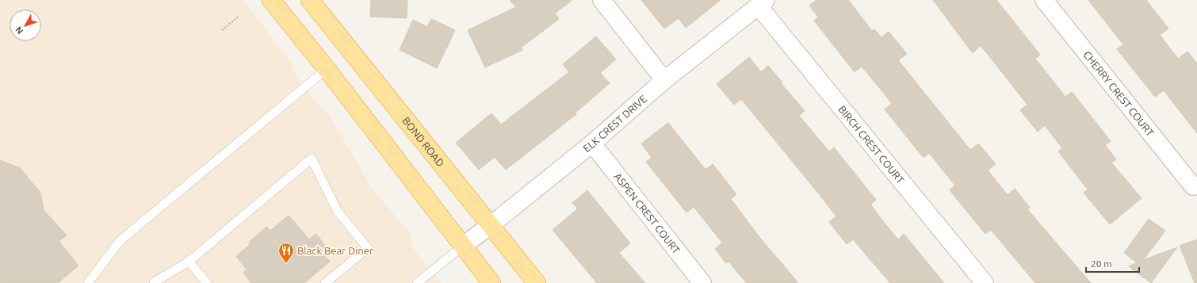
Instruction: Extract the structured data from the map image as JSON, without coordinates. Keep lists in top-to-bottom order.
{
  "streets": {
    "main road": ["BOND ROAD"],
    "street": [
      "CHERRY CREST COURT",
      "ELK CREST DRIVE",
      "BIRCH CREST COURT",
      "ASPEN CREST COURT"
    ]
  },
  "crossings": [
    ["ELK CREST DRIVE", "BOND ROAD"],
    ["ELK CREST DRIVE", "BIRCH CREST COURT"],
    ["ELK CREST DRIVE", "ASPEN CREST COURT"]
  ],
  "places": {
    "restaurant": ["Black Bear Diner"]
  },
  "scale_bar": "20 m",
  "north": "bottom left"
}
